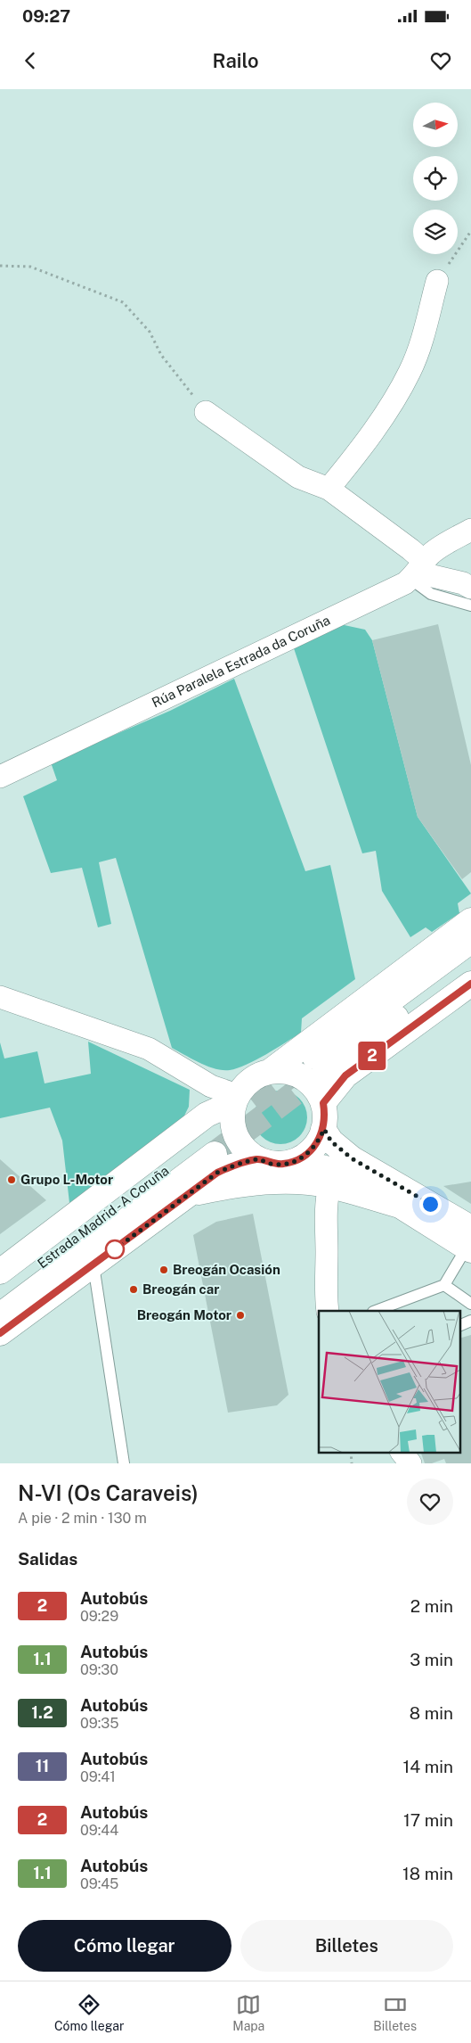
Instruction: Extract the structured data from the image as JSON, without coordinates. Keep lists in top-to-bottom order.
{
  "streets": {
    "main road": ["Estrada Madrid - A Coruña"],
    "street": ["Rúa Paralela Estrada da Coruña"]
  },
  "places": [
    "Grupo L-Motor",
    "Breogán Ocasión",
    "Breogán car",
    "Breogán Motor"
  ],
  "lines": ["bus line 2"],
  "north": "right",
  "page": {
    "status": "09:27",
    "header": "Railo",
    "on_map": "2",
    "heading": [
      ["N-VI (Os Caraveis)", "A pie · 2 min · 130 m"],
      "Salidas"
    ],
    "list": [
      {
        "mark": "2",
        "name": "Autobús",
        "note": "09:29",
        "value": "2 min"
      },
      {
        "mark": "1.1",
        "name": "Autobús",
        "note": "09:30",
        "value": "3 min"
      },
      {
        "mark": "1.2",
        "name": "Autobús",
        "note": "09:35",
        "value": "8 min"
      },
      {
        "mark": "11",
        "name": "Autobús",
        "note": "09:41",
        "value": "14 min"
      },
      {
        "mark": "2",
        "name": "Autobús",
        "note": "09:44",
        "value": "17 min"
      },
      {
        "mark": "1.1",
        "name": "Autobús",
        "note": "09:45",
        "value": "18 min"
      }
    ],
    "buttons": ["Cómo llegar", "Billetes"],
    "tabs": ["Cómo llegar", "Mapa", "Billetes"]
  }
}
